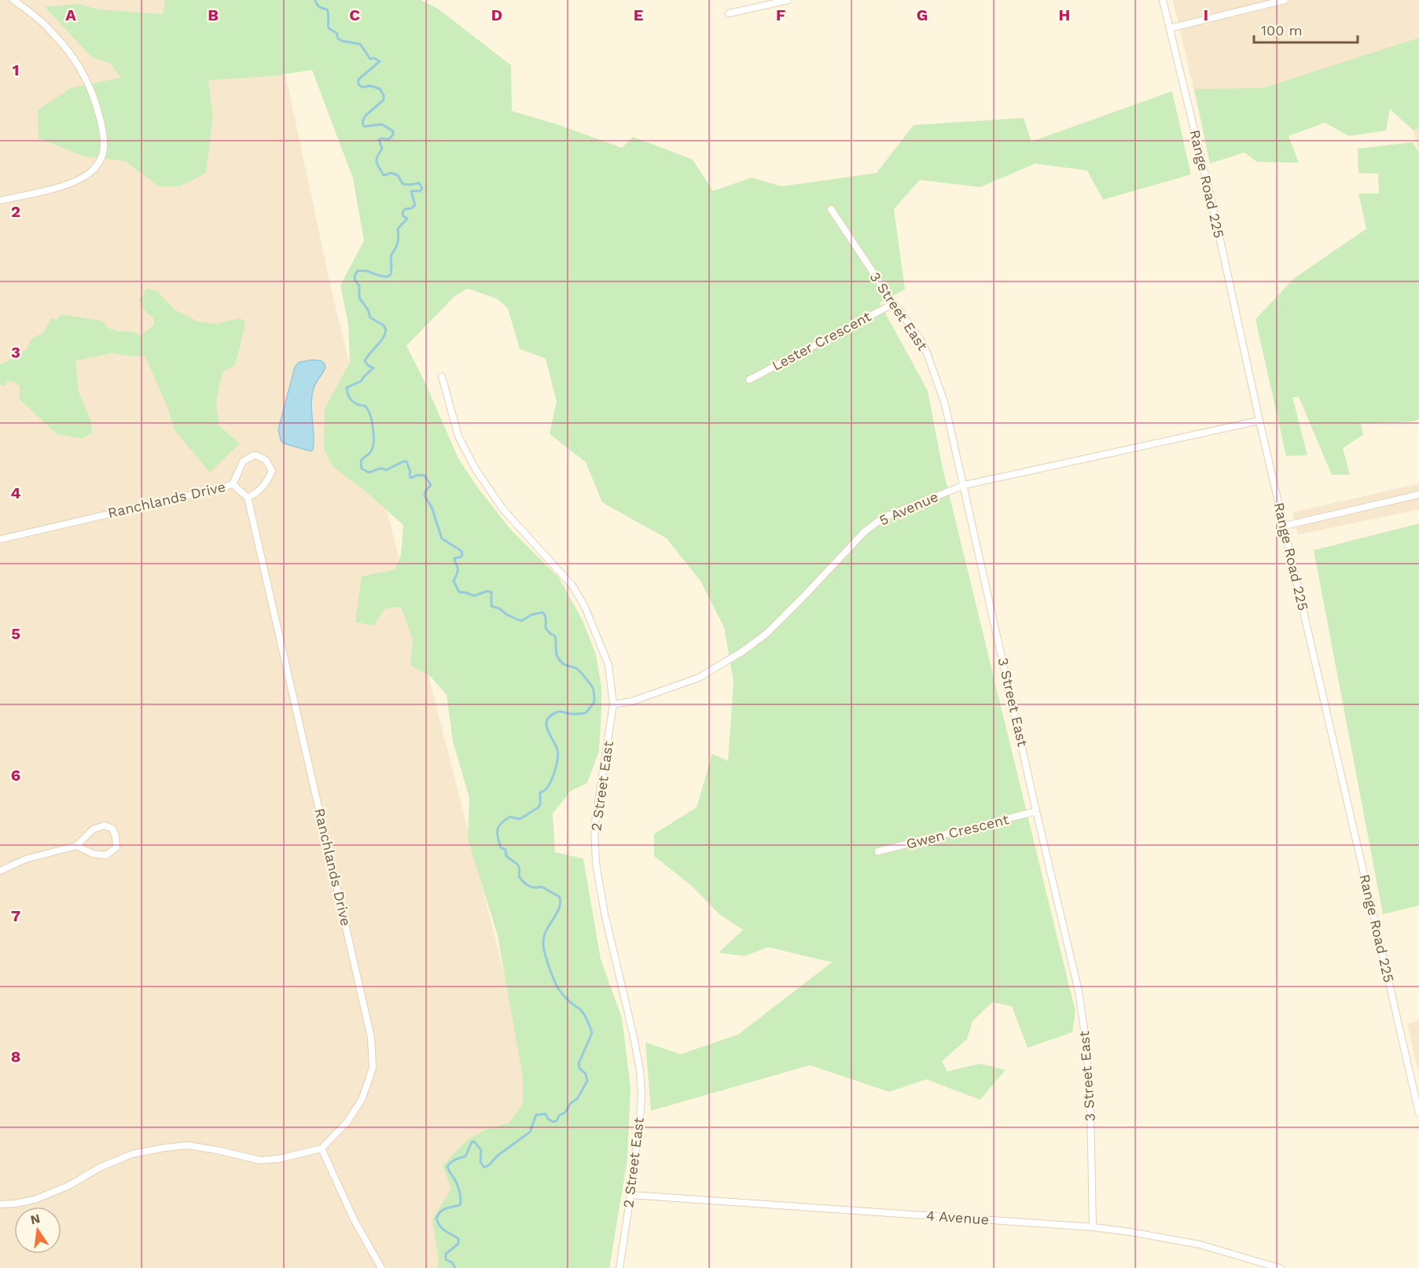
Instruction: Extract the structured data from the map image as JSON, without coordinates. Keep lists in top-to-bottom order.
{
  "streets": {
    "street": [
      "Range Road 225",
      "3 Street East",
      "Lester Crescent",
      "Ranchlands Drive",
      "5 Avenue",
      "2 Street East",
      "Gwen Crescent",
      "4 Avenue"
    ]
  },
  "crossings": [
    ["Range Road 225", "5 Avenue"],
    ["3 Street East", "Lester Crescent"],
    ["3 Street East", "5 Avenue"],
    ["3 Street East", "Gwen Crescent"],
    ["3 Street East", "4 Avenue"],
    ["5 Avenue", "2 Street East"],
    ["2 Street East", "4 Avenue"]
  ],
  "scale_bar": "100 m",
  "north": "top",
  "grid": {
    "columns": [
      "A",
      "B",
      "C",
      "D",
      "E",
      "F",
      "G",
      "H",
      "I"
    ],
    "rows": [
      "1",
      "2",
      "3",
      "4",
      "5",
      "6",
      "7",
      "8"
    ]
  }
}
